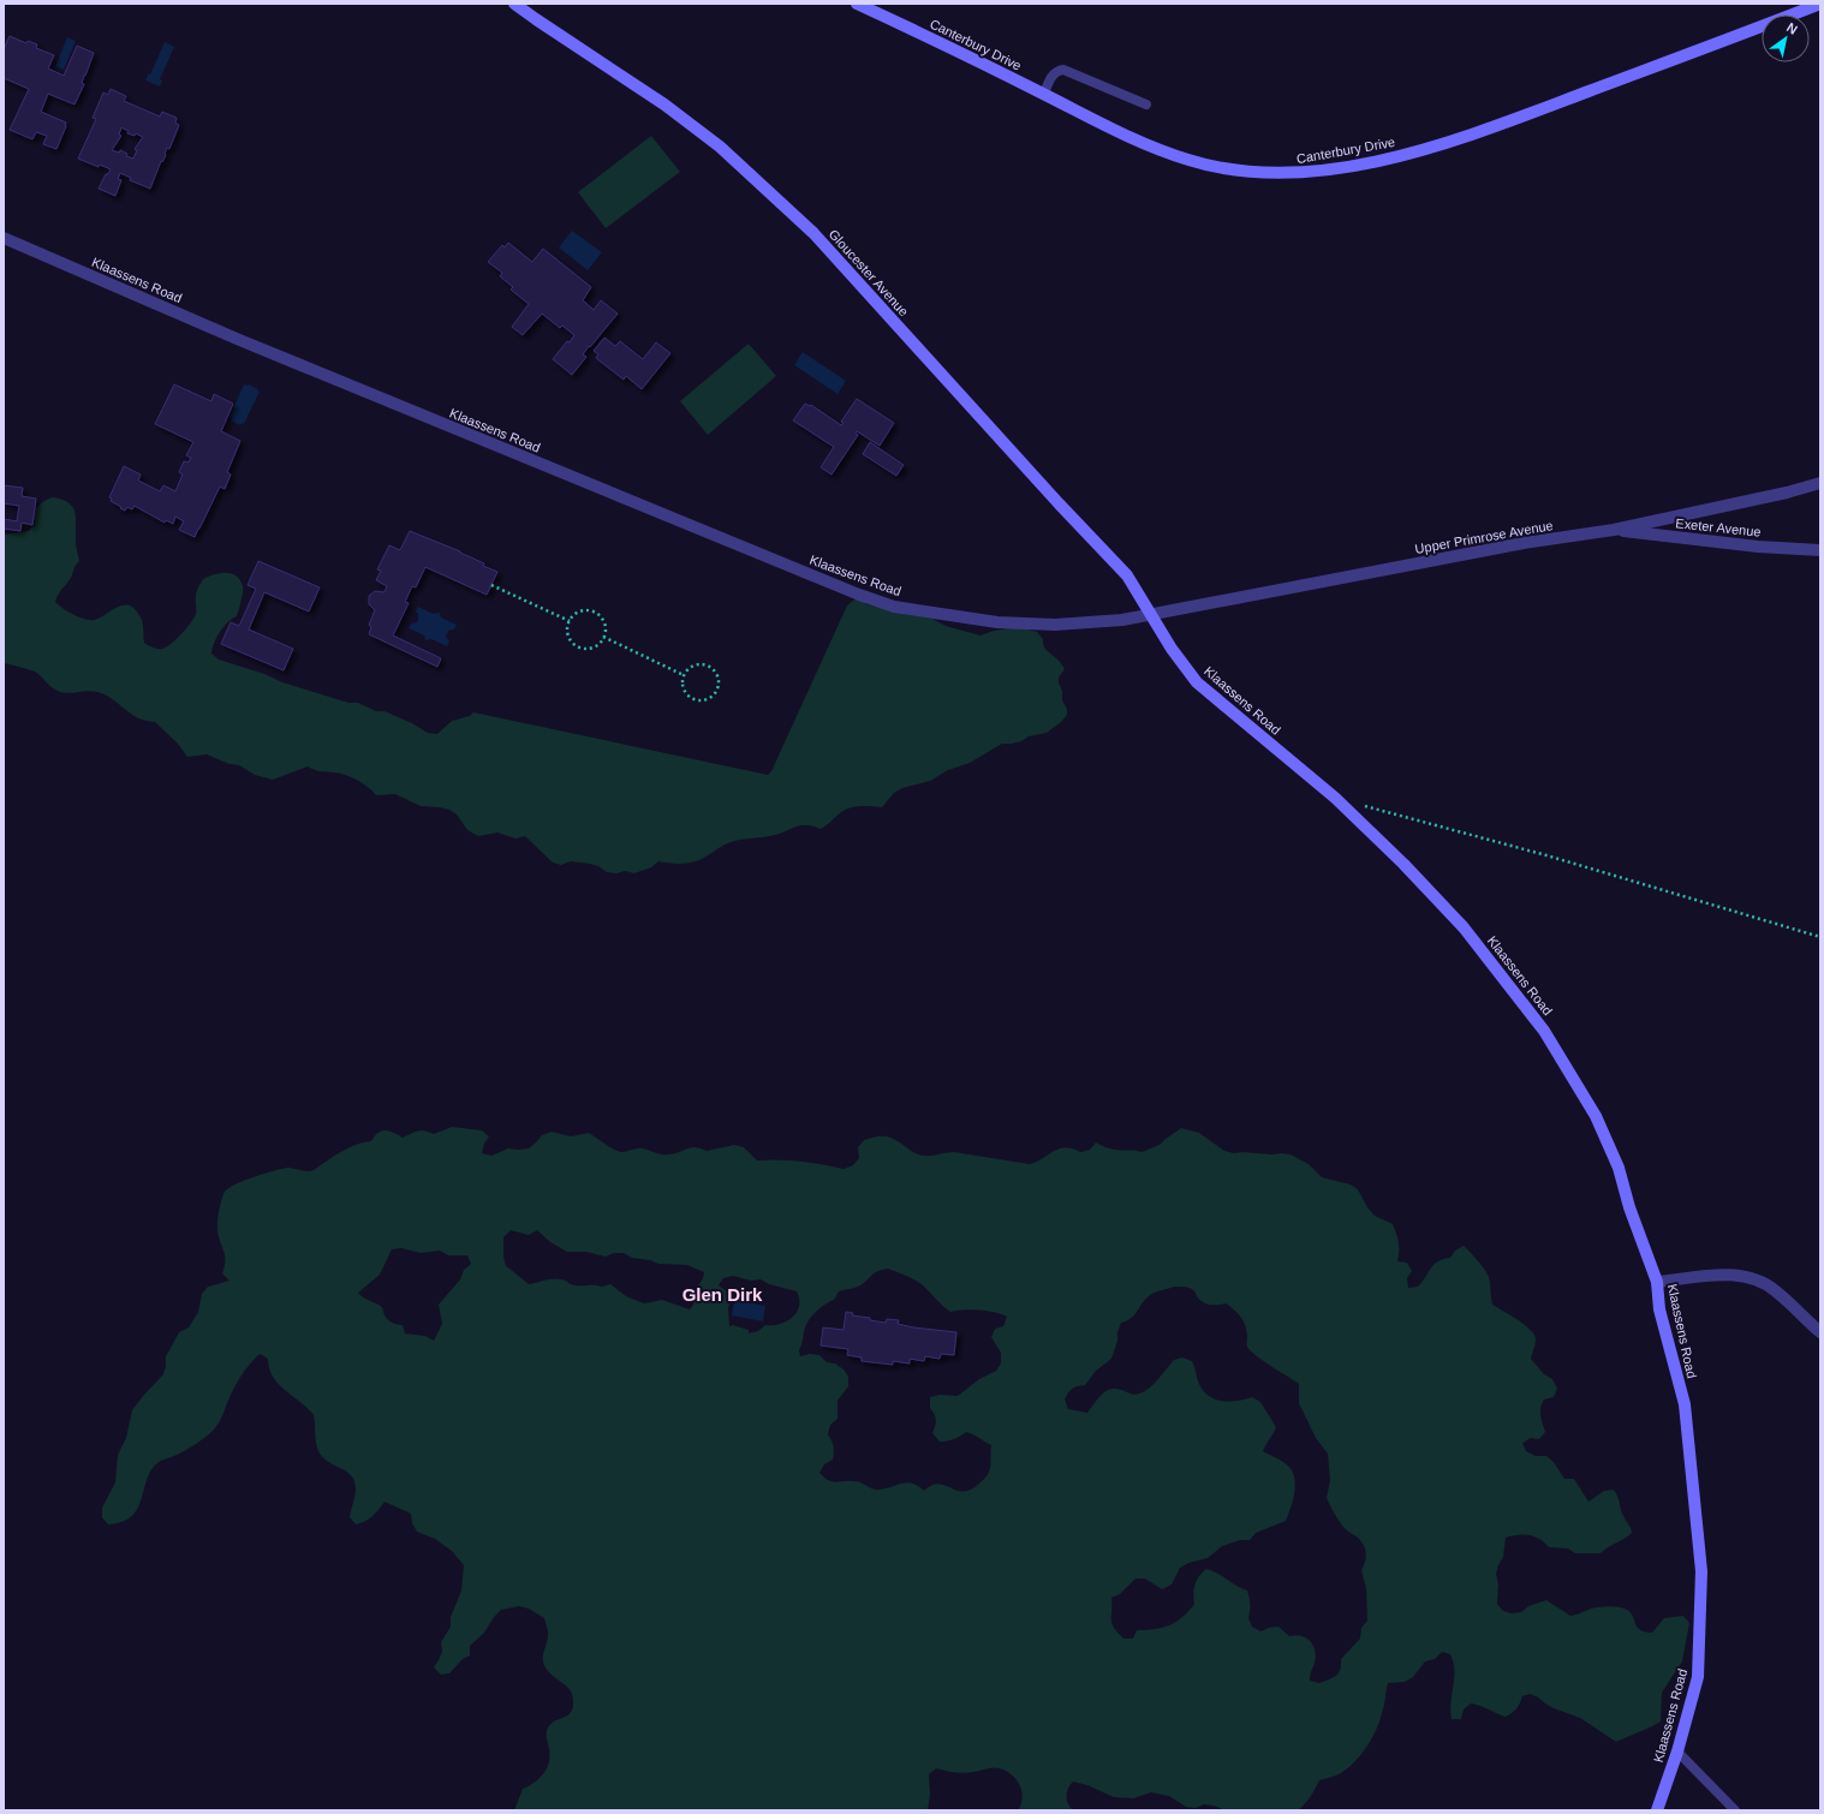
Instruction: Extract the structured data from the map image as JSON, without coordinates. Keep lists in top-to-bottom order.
{
  "streets": {
    "street": [
      "Canterbury Drive",
      "Gloucester Avenue",
      "Klaassens Road",
      "Exeter Avenue",
      "Upper Primrose Avenue"
    ]
  },
  "crossings": [
    ["Gloucester Avenue", "Klaassens Road"],
    ["Gloucester Avenue", "Upper Primrose Avenue"],
    ["Klaassens Road", "Upper Primrose Avenue"],
    ["Exeter Avenue", "Upper Primrose Avenue"]
  ],
  "districts": ["Glen Dirk"],
  "north": "top right"
}
